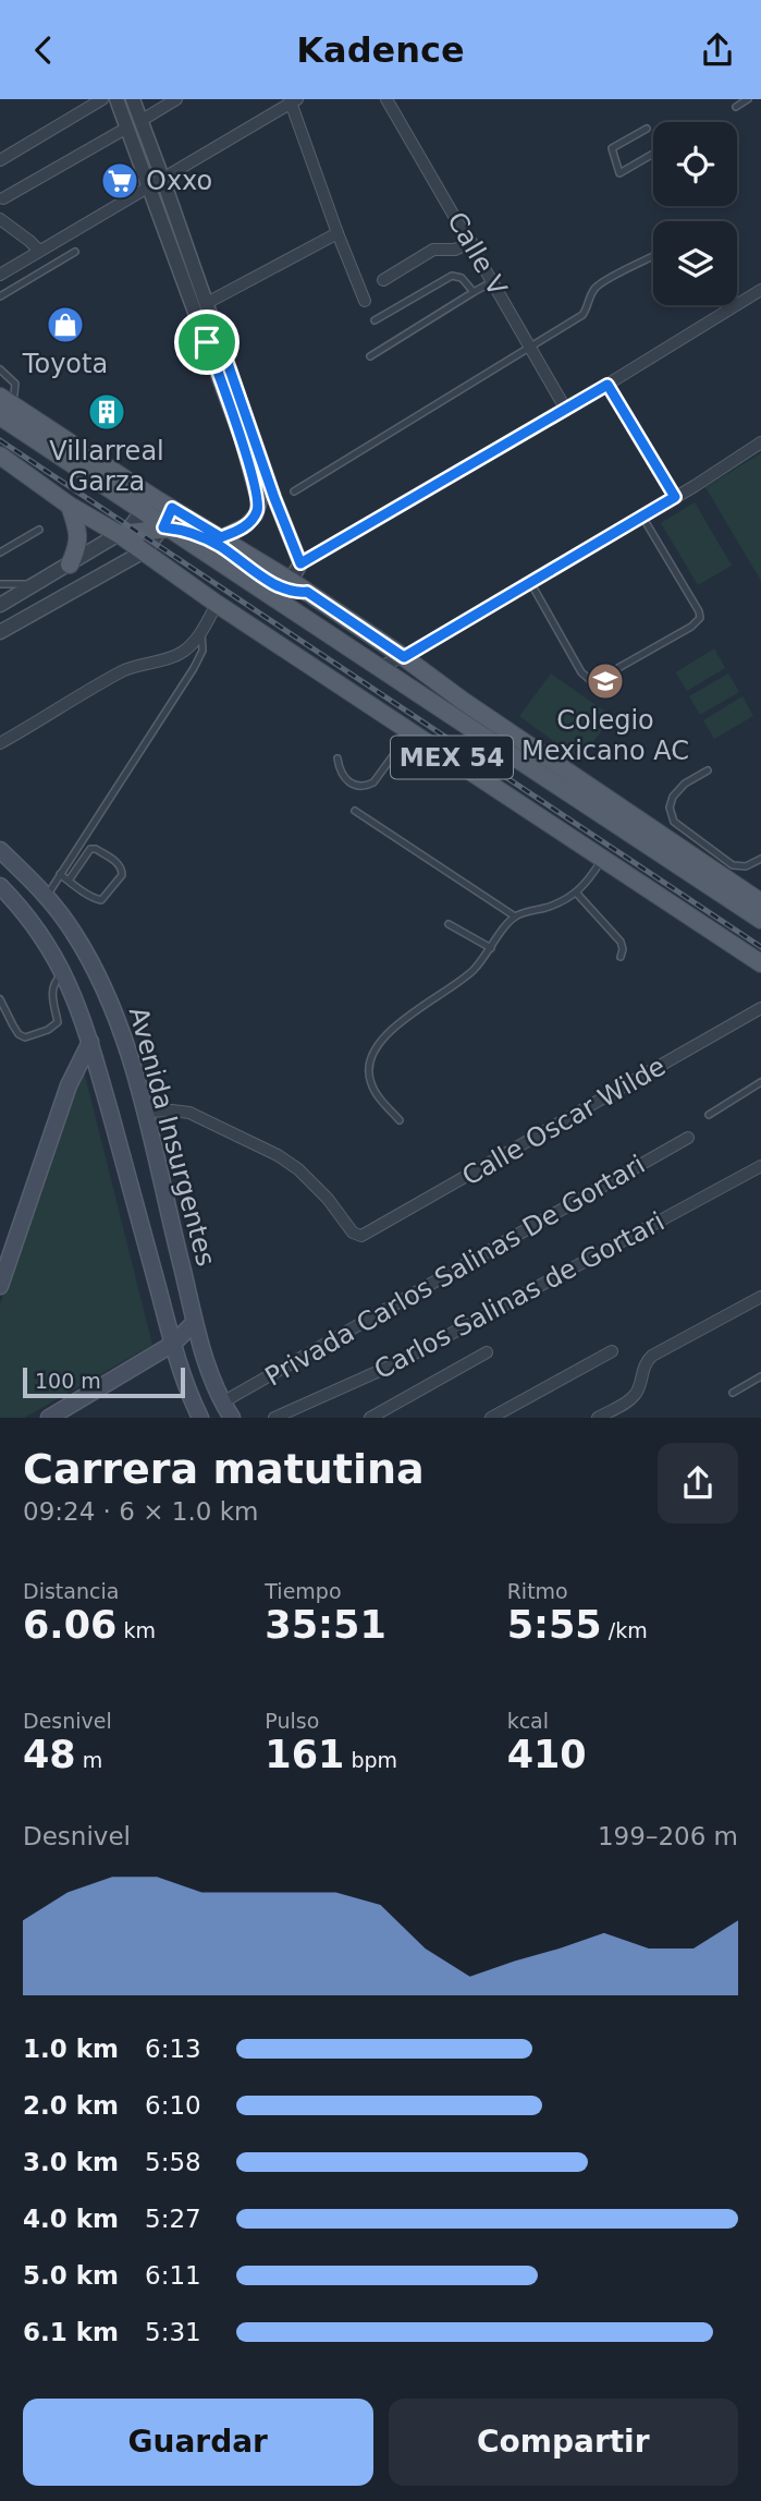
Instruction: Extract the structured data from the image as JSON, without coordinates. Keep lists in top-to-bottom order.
{
  "streets": {
    "main road": ["MEX 54", "Avenida Insurgentes"],
    "street": [
      "Calle V",
      "Calle Oscar Wilde",
      "Privada Carlos Salinas De Gortari",
      "Carlos Salinas de Gortari"
    ]
  },
  "crossings": [
    ["Calle Oscar Wilde", "Avenida Insurgentes"],
    ["Avenida Insurgentes", "Privada Carlos Salinas De Gortari"]
  ],
  "places": {
    "supermarket": ["Oxxo"],
    "shop": ["Toyota"],
    "building": ["Villarreal Garza"],
    "school or university": ["Colegio Mexicano AC"]
  },
  "scale_bar": "100 m",
  "page": {
    "header": "Kadence",
    "scale": "100 m",
    "heading": ["Carrera matutina", "09:24 · 6 × 1.0 km"],
    "stats": [
      ["Distancia", "6.06 km"],
      ["Tiempo", "35:51"],
      ["Ritmo", "5:55 /km"],
      ["Desnivel", "48 m"],
      ["Pulso", "161 bpm"],
      ["kcal", "410"]
    ],
    "chart": ["Desnivel", "199–206 m"],
    "list": [
      {
        "name": "1.0 km",
        "note": "6:13"
      },
      {
        "name": "2.0 km",
        "note": "6:10"
      },
      {
        "name": "3.0 km",
        "note": "5:58"
      },
      {
        "name": "4.0 km",
        "note": "5:27"
      },
      {
        "name": "5.0 km",
        "note": "6:11"
      },
      {
        "name": "6.1 km",
        "note": "5:31"
      }
    ],
    "buttons": ["Guardar", "Compartir"]
  }
}
